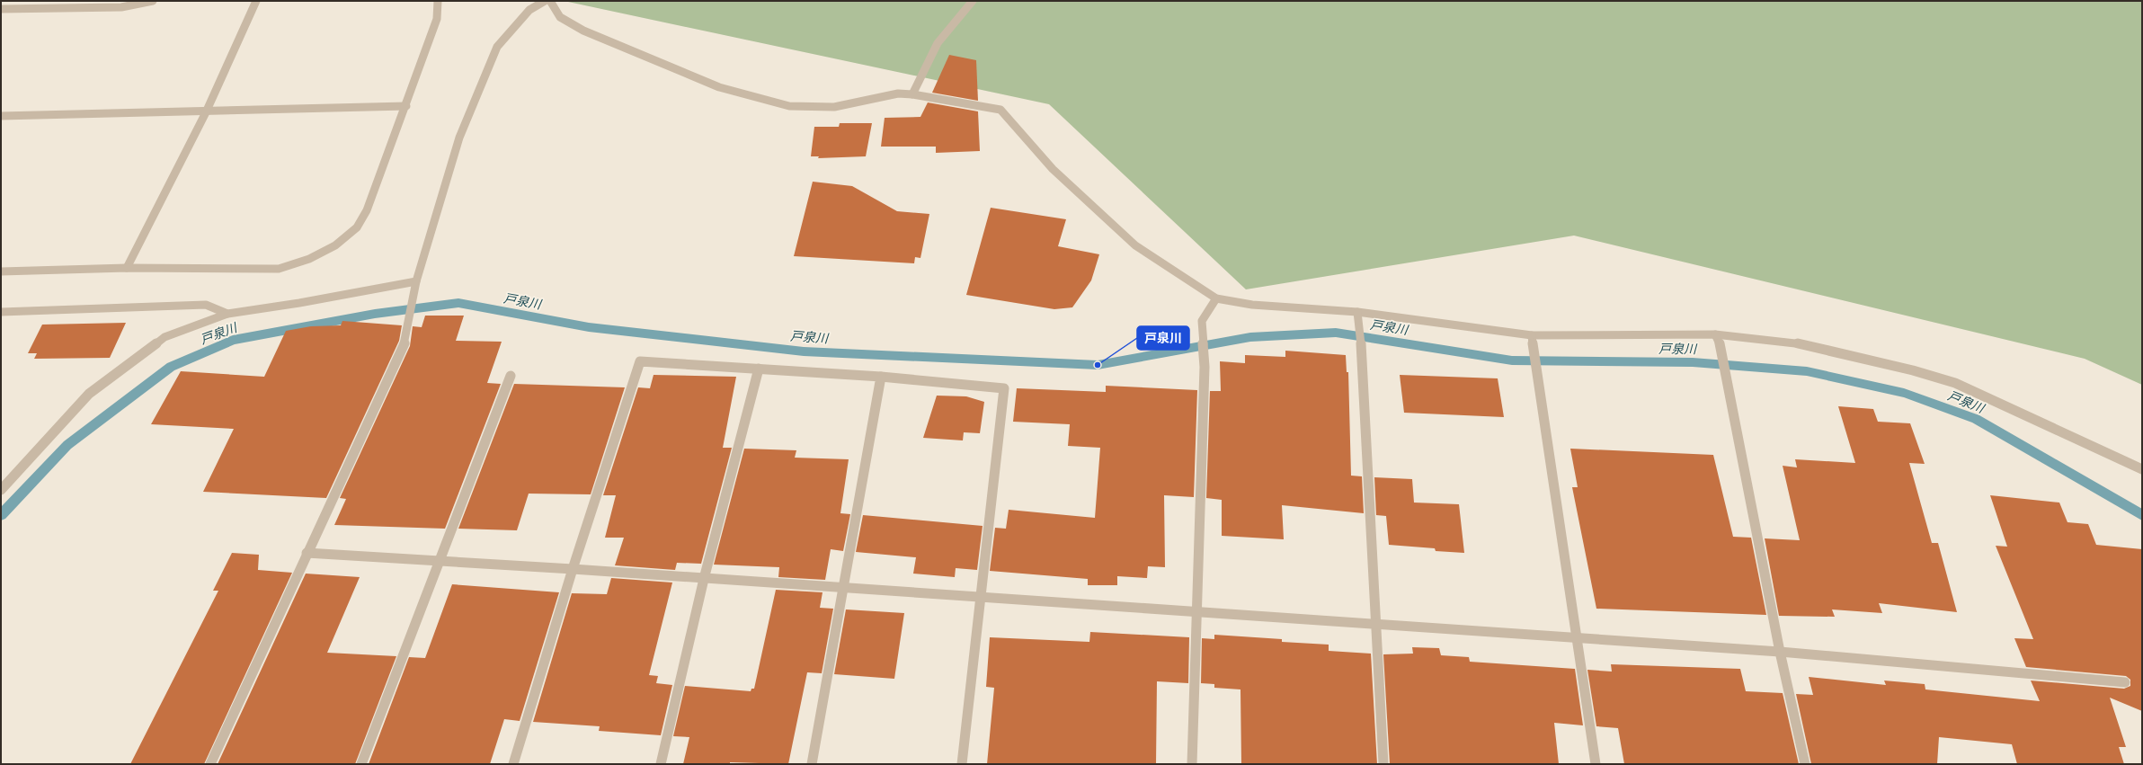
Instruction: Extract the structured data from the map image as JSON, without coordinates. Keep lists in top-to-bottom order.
{
  "water": ["戸泉川"],
  "places": ["戸泉川"]
}
